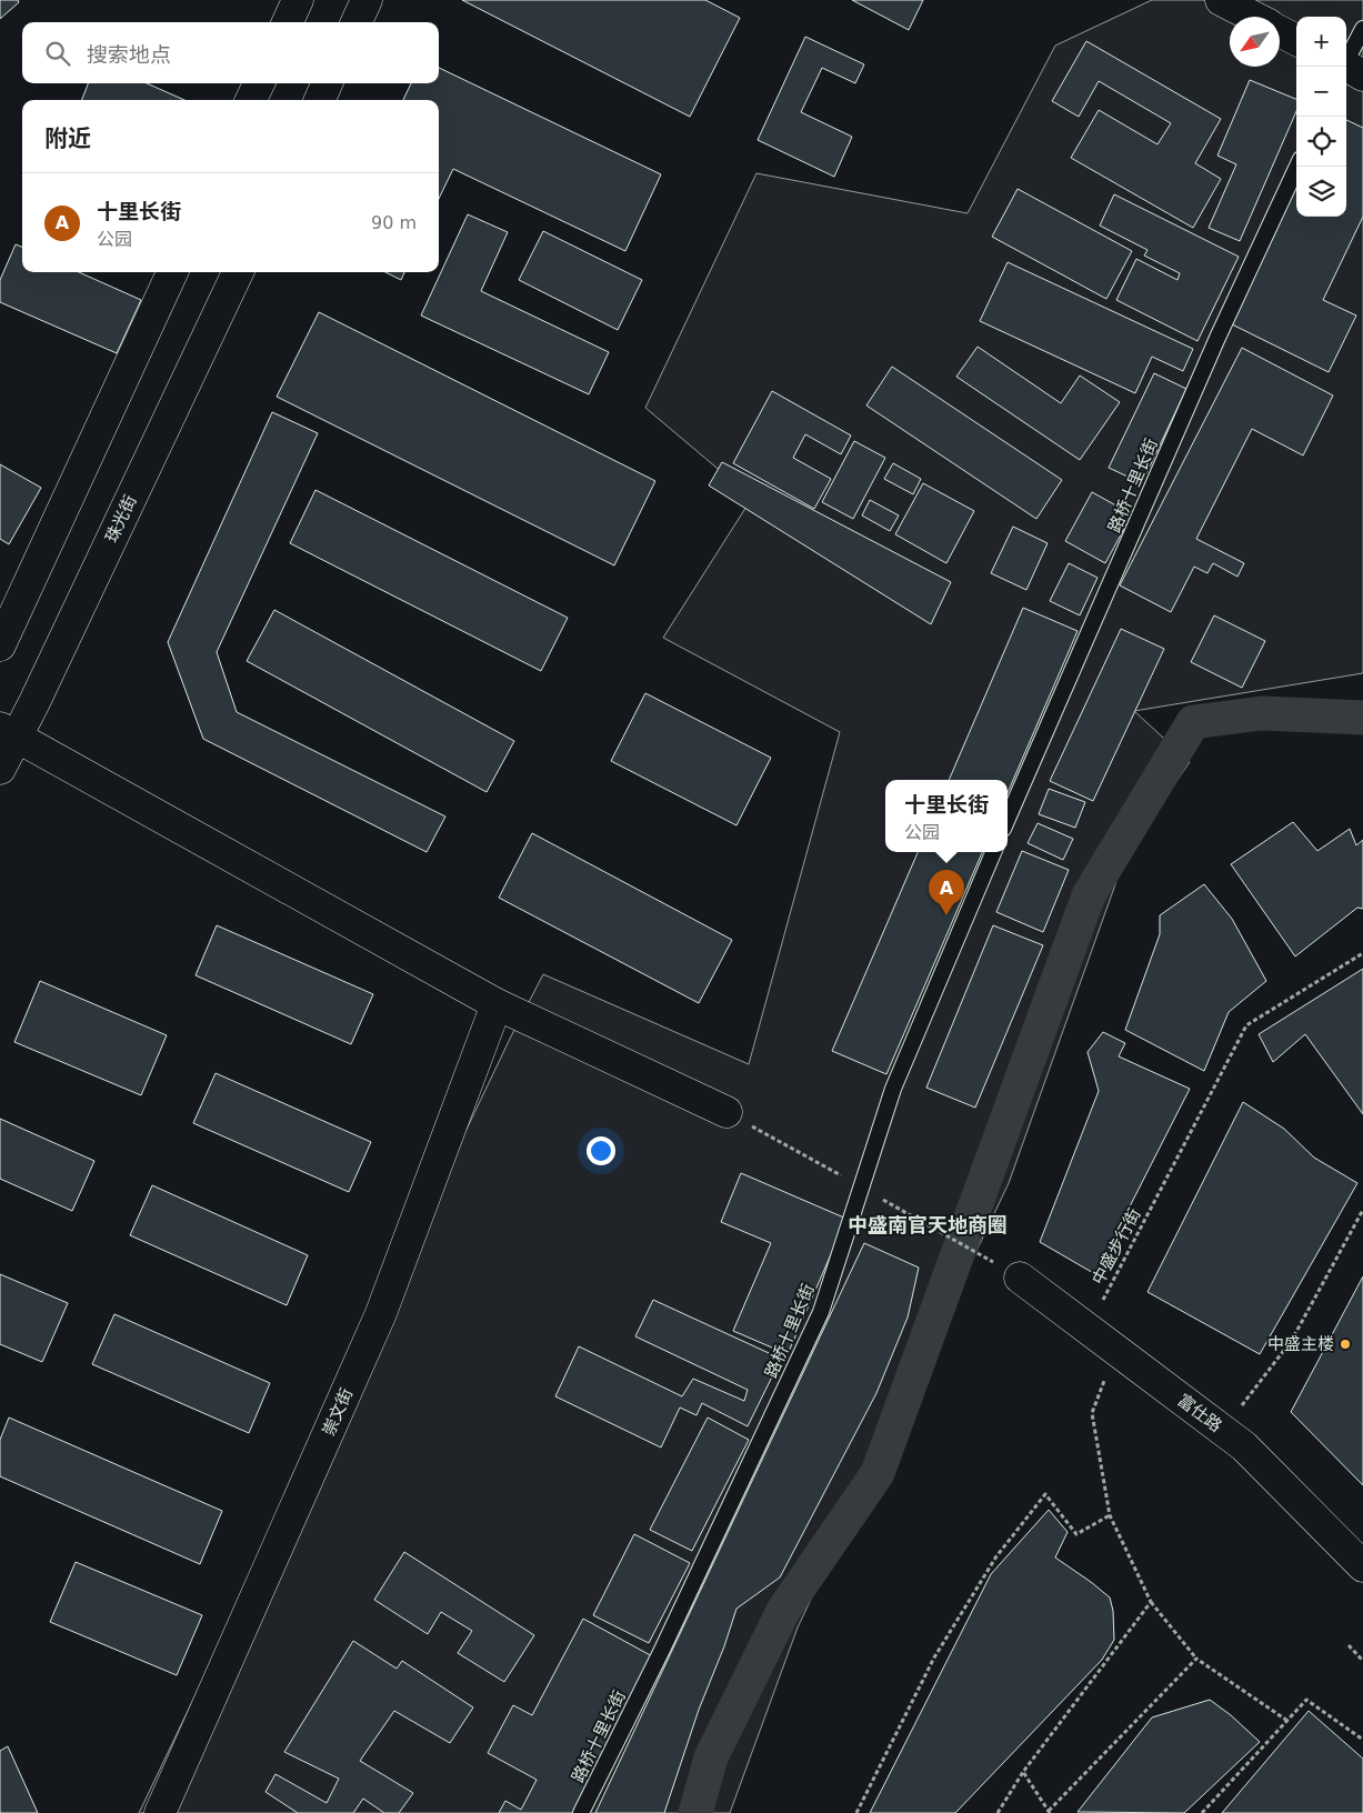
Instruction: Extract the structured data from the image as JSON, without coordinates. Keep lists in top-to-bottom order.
{
  "streets": {
    "street": ["珠光街", "崇文街", "富仕路"],
    "lane": ["路桥十里长街"],
    "path": ["中盛步行街"]
  },
  "districts": ["中盛南官天地商圈"],
  "places": ["中盛主楼"],
  "north": "bottom left",
  "page": {
    "map_buttons": ["+", "−"],
    "search": "搜索地点",
    "heading": "附近",
    "list": [
      {
        "mark": "A",
        "name": "十里长街",
        "note": "公园",
        "value": "90 m"
      }
    ],
    "popup": ["十里长街", "公园"],
    "pins": "A"
  }
}
